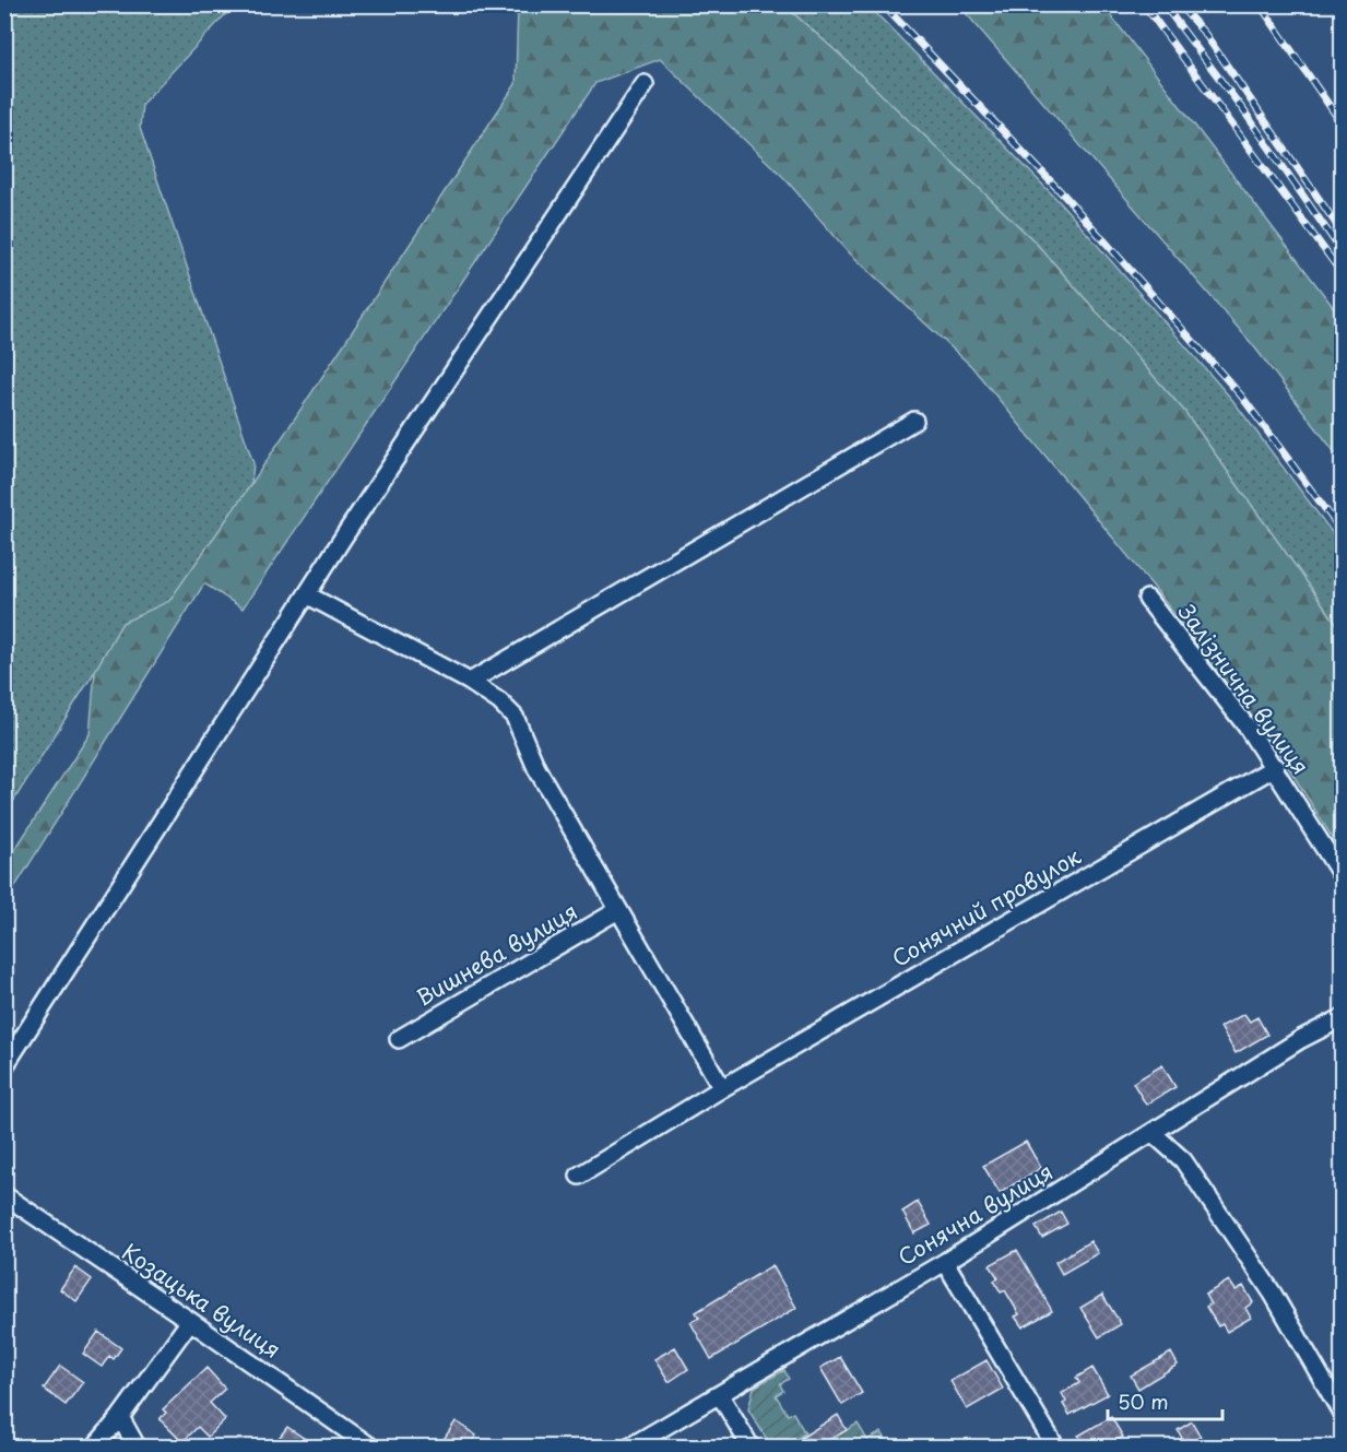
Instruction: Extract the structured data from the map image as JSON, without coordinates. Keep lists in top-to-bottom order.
{
  "streets": {
    "street": [
      "Залізнична вулиця",
      "Сонячний провулок",
      "Вишнева вулиця",
      "Сонячна вулиця",
      "Козацька вулиця"
    ]
  },
  "crossings": [
    ["Залізнична вулиця", "Сонячний провулок"]
  ],
  "scale_bar": "50 m"
}
